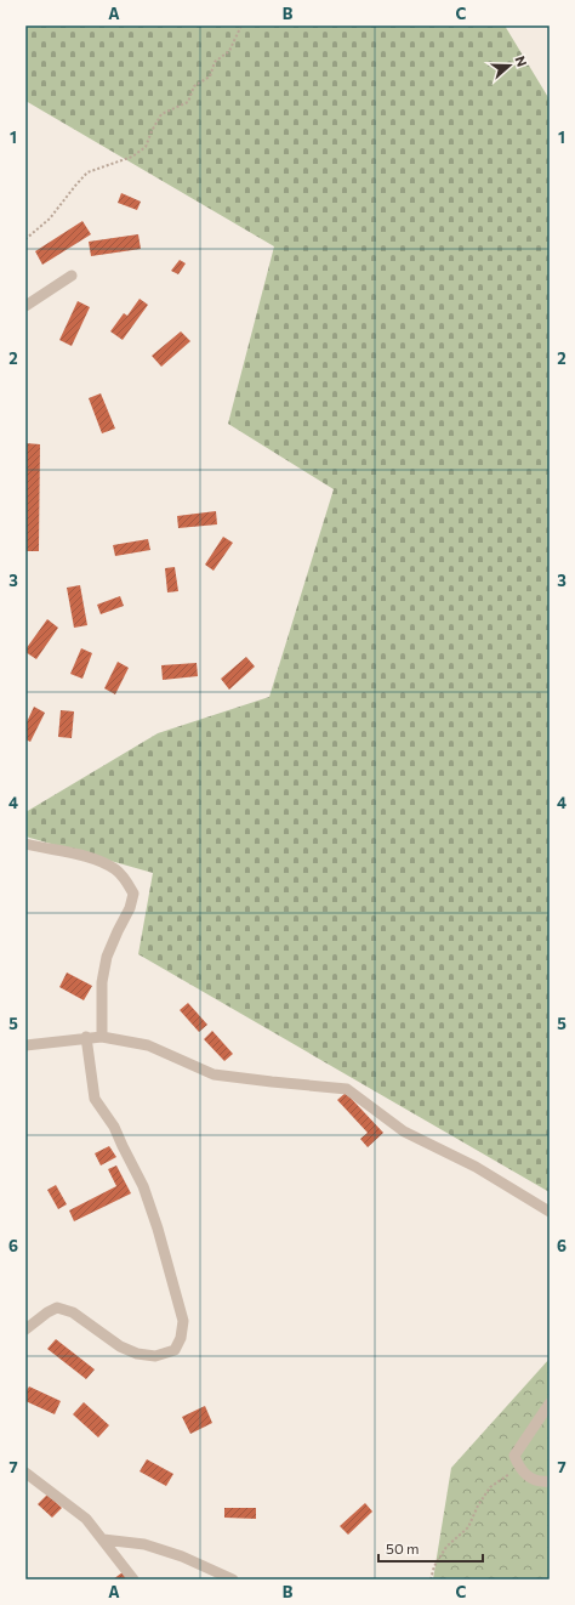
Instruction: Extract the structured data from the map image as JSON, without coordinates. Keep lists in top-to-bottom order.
{
  "scale_bar": "50 m",
  "north": "right",
  "grid": {
    "columns": ["A", "B", "C"],
    "rows": [
      "1",
      "2",
      "3",
      "4",
      "5",
      "6",
      "7"
    ]
  }
}
